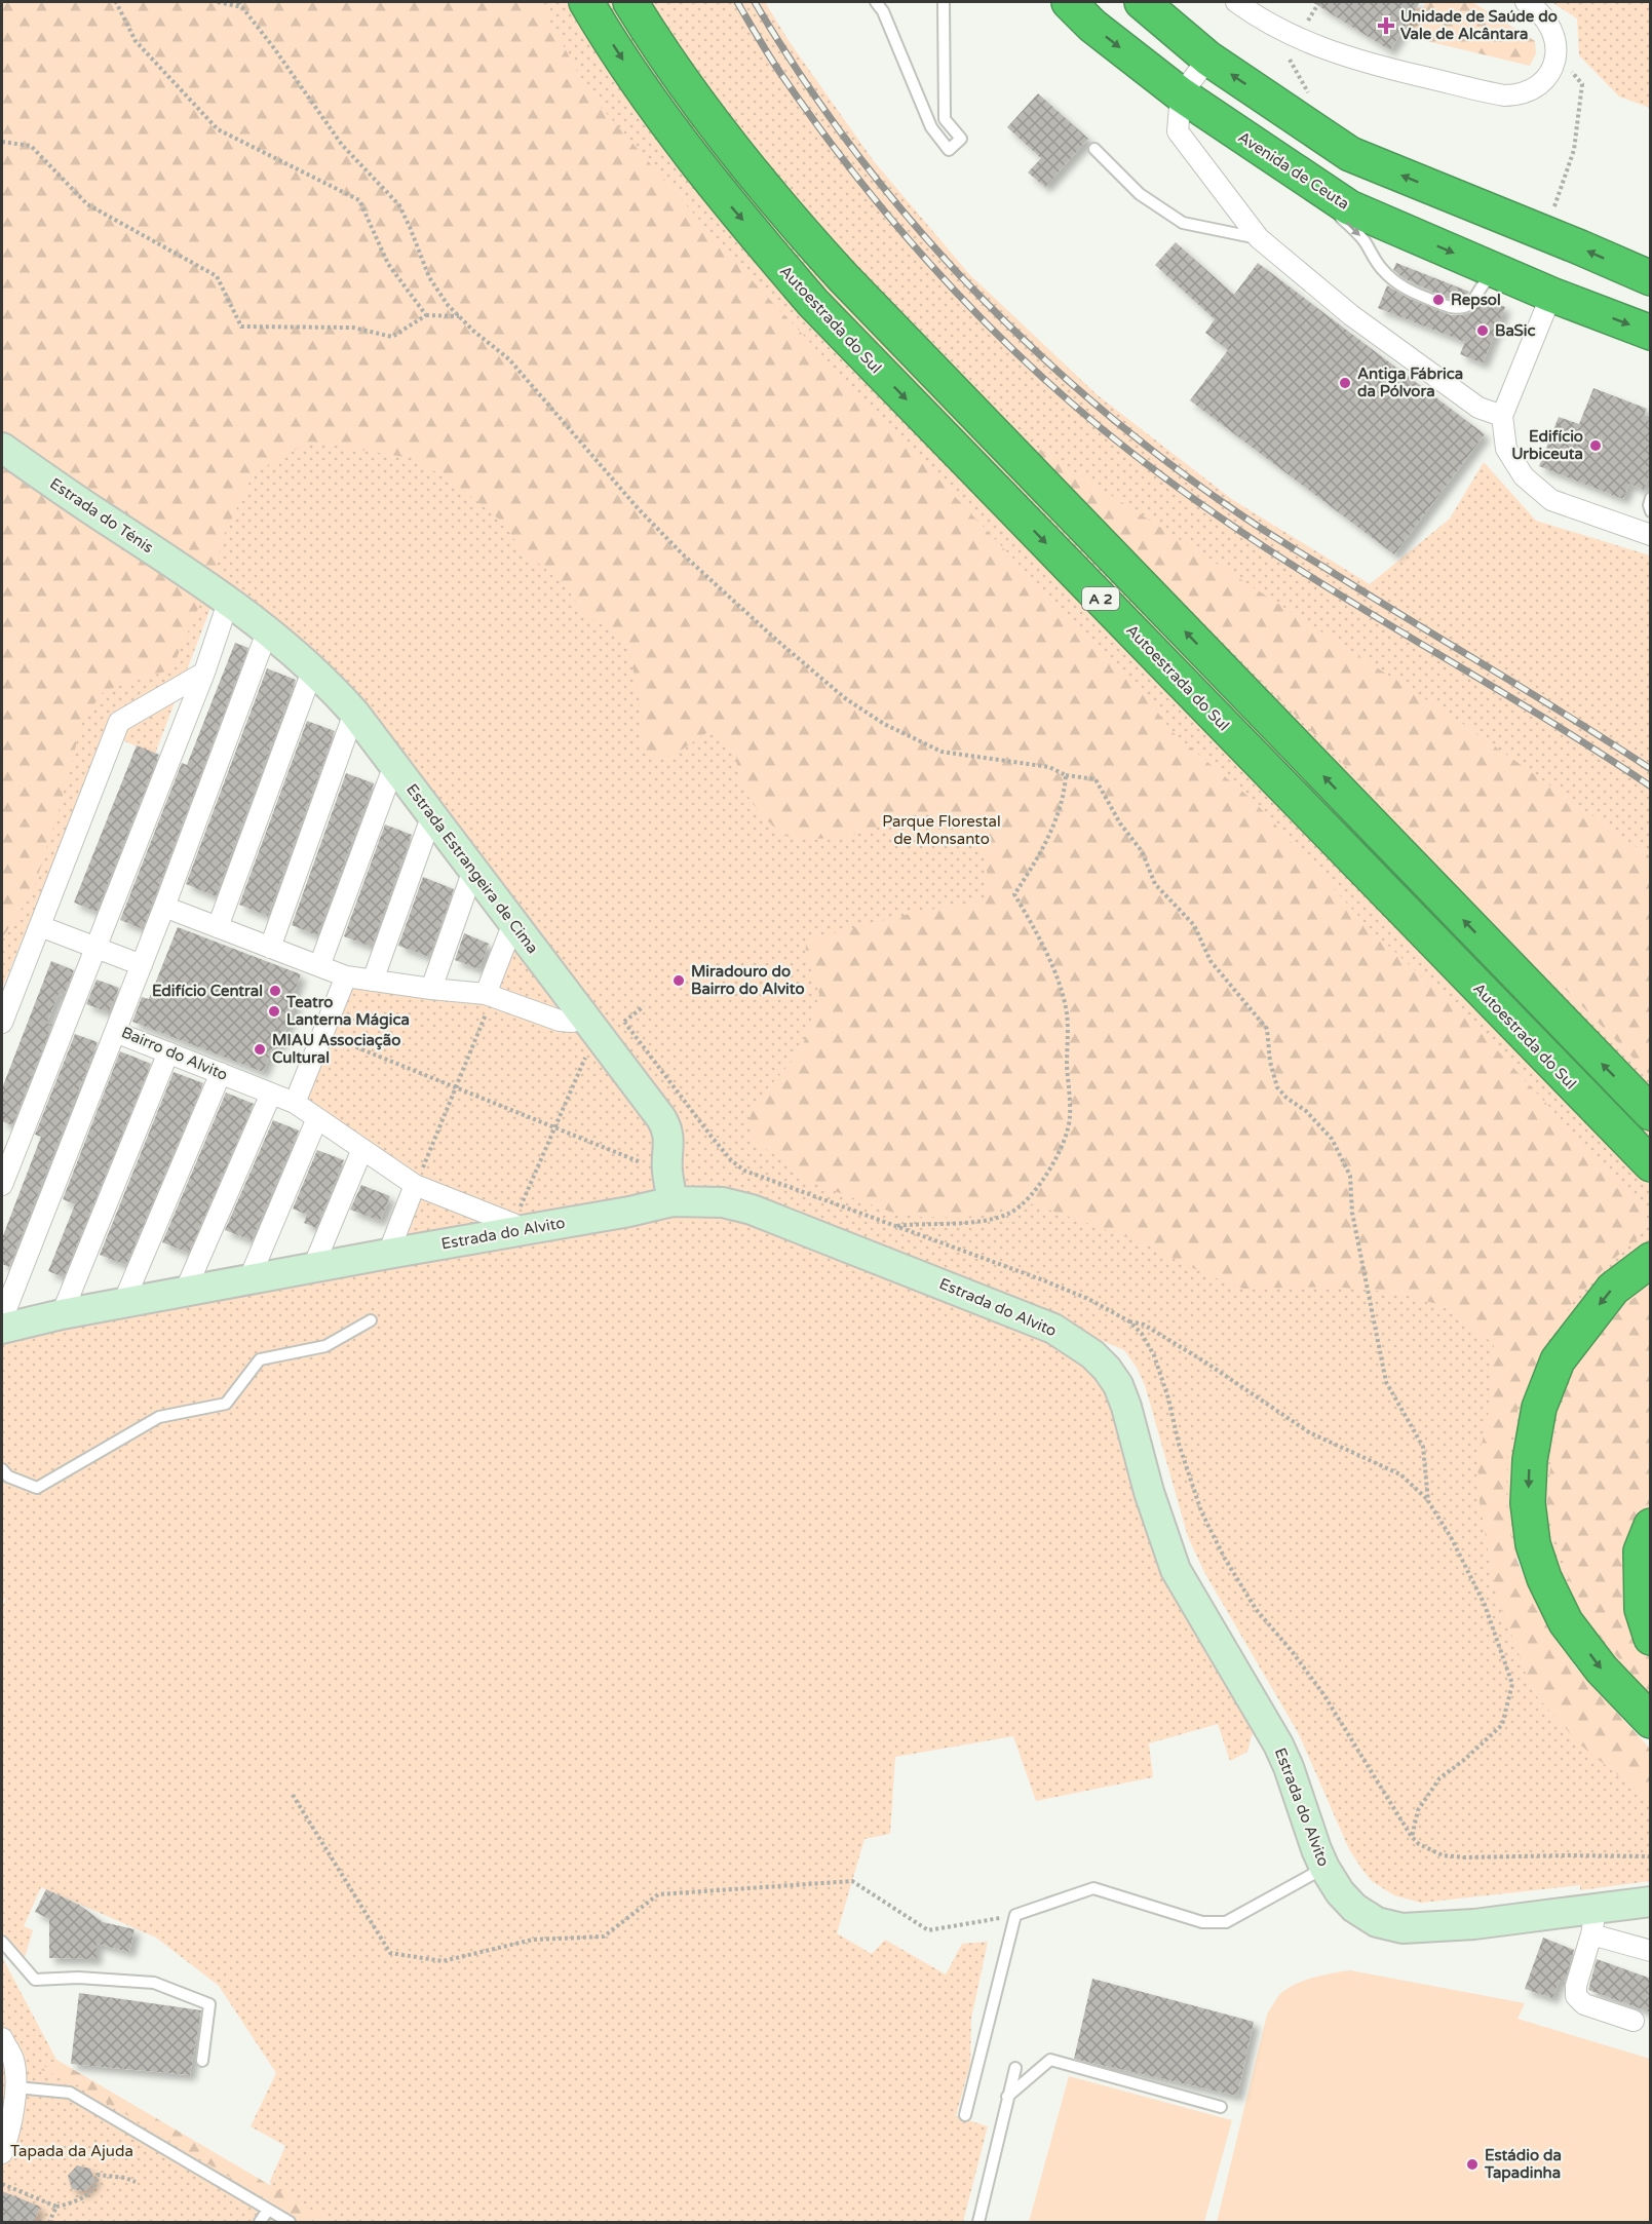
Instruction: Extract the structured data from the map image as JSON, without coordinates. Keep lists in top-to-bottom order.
{
  "streets": {
    "highway": ["Avenida de Ceuta", "Autoestrada do Sul", "A 2"],
    "street": [
      "Estrada do Ténis",
      "Estrada Estrangeira de Cima",
      "Bairro do Alvito",
      "Estrada do Alvito"
    ]
  },
  "crossings": [
    ["Estrada do Ténis", "Estrada Estrangeira de Cima"],
    ["Estrada Estrangeira de Cima", "Bairro do Alvito"],
    ["Estrada Estrangeira de Cima", "Estrada do Alvito"],
    ["Bairro do Alvito", "Estrada do Alvito"]
  ],
  "parks": ["Parque Florestal de Monsanto", "Tapada da Ajuda"],
  "places": {
    "health": ["Unidade de Saúde do Vale de Alcântara"],
    "other": [
      "Repsol",
      "BaSic",
      "Antiga Fábrica da Pólvora",
      "Edifício Urbiceuta",
      "Miradouro do Bairro do Alvito",
      "Edifício Central",
      "Teatro Lanterna Mágica",
      "MIAU Associação Cultural",
      "Estádio da Tapadinha"
    ]
  }
}
